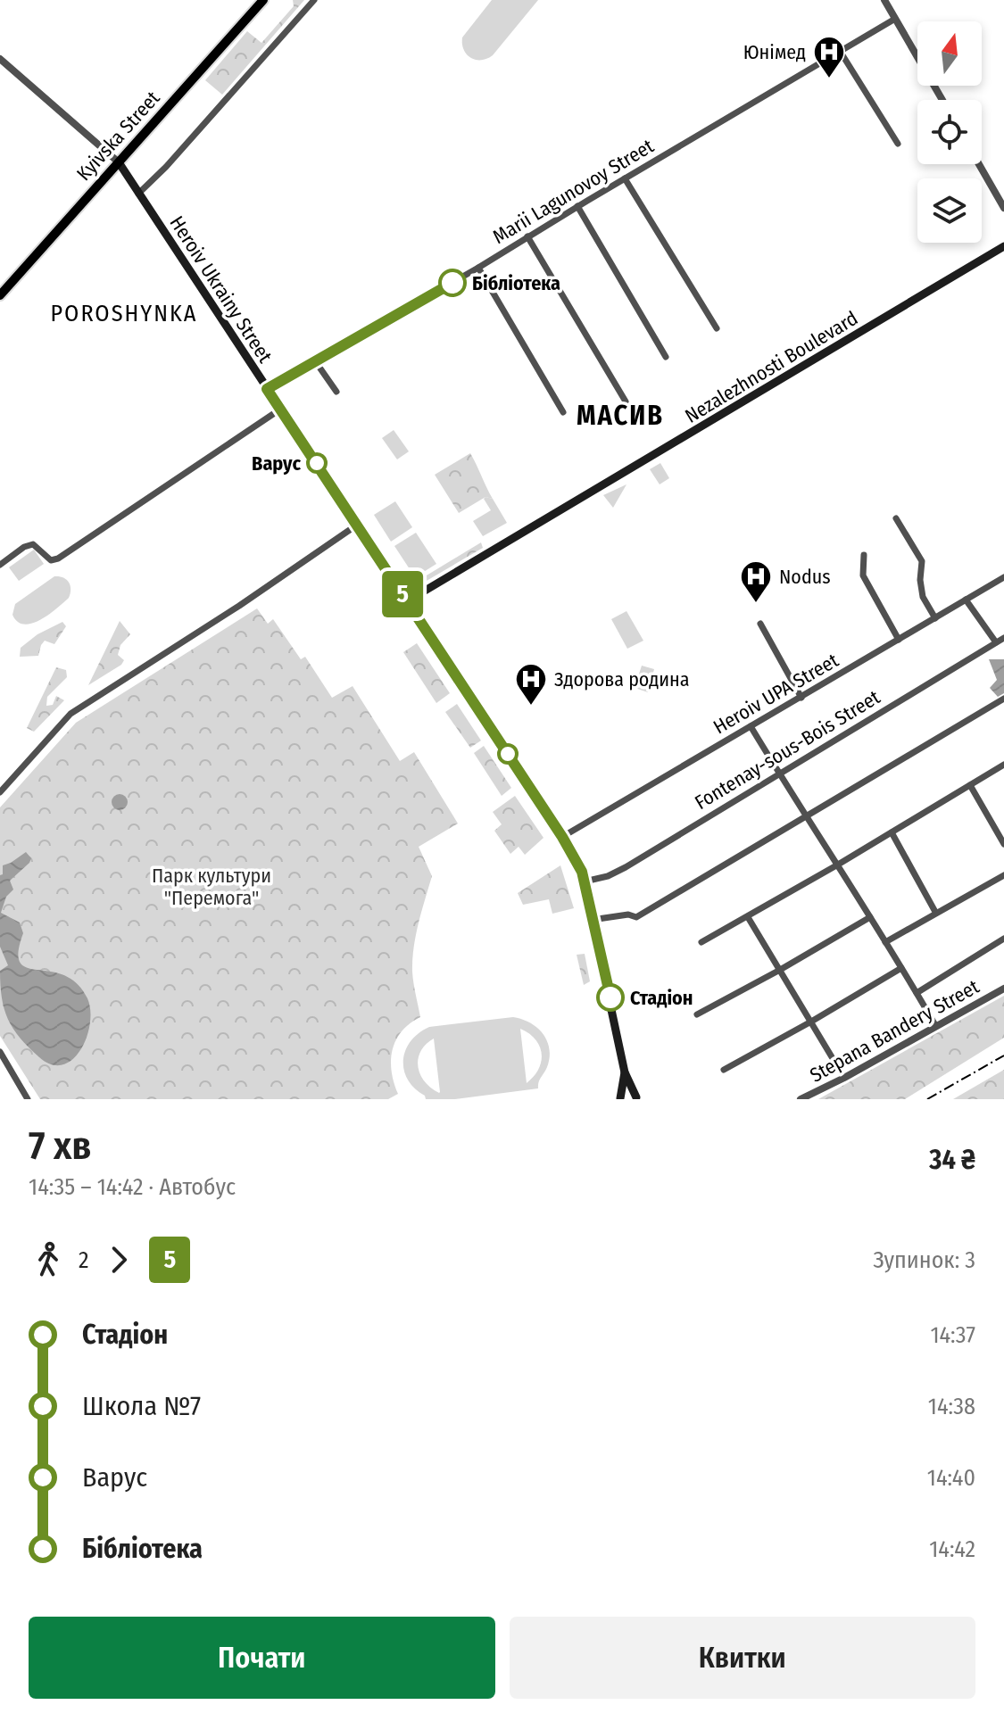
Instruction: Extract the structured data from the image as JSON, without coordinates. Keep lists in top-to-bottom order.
{
  "streets": {
    "main road": ["Kyivska Street", "Heroiv Ukrainy Street", "Nezalezhnosti Boulevard"],
    "street": [
      "Marii Lagunovoy Street",
      "Heroiv UPA Street",
      "Fontenay-sous-Bois Street",
      "Stepana Bandery Street"
    ]
  },
  "crossings": [
    ["Kyivska Street", "Heroiv Ukrainy Street"],
    ["Marii Lagunovoy Street", "Heroiv Ukrainy Street"],
    ["Heroiv Ukrainy Street", "Nezalezhnosti Boulevard"],
    ["Heroiv Ukrainy Street", "Heroiv UPA Street"],
    ["Heroiv Ukrainy Street", "Fontenay-sous-Bois Street"]
  ],
  "districts": ["POROSHYNKA", "МАСИВ"],
  "parks": ["Парк культури \"Перемога\""],
  "places": {
    "hospital": ["Юнімед", "Nodus", "Здорова родина"],
    "other": ["Бібліотека", "Варус", "Стадіон"]
  },
  "lines": ["bus line 5"],
  "north": "top",
  "page": {
    "on_map": "5",
    "heading": ["7 хв", "14:35 – 14:42 · Автобус", "34 ₴"],
    "legs": ["2", "5", "Зупинок: 3"],
    "list": [
      {
        "name": "Стадіон",
        "value": "14:37"
      },
      {
        "name": "Школа №7",
        "value": "14:38"
      },
      {
        "name": "Варус",
        "value": "14:40"
      },
      {
        "name": "Бібліотека",
        "value": "14:42"
      }
    ],
    "buttons": ["Почати", "Квитки"]
  }
}
